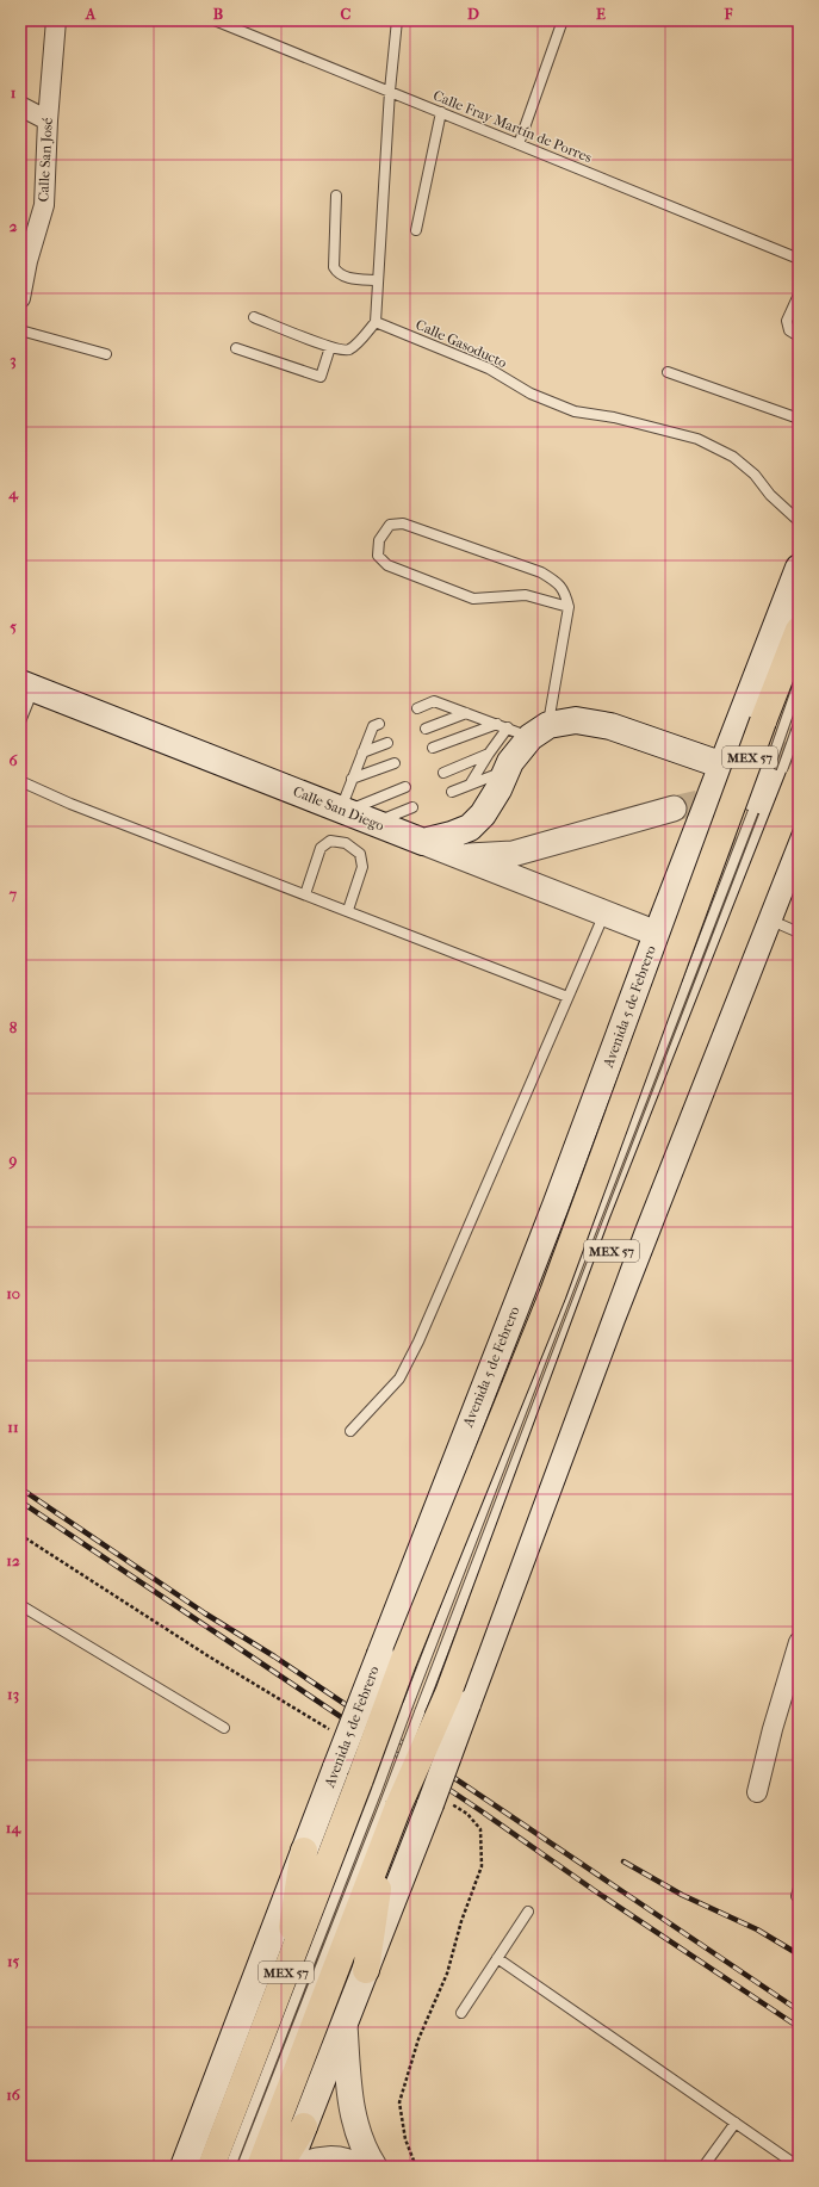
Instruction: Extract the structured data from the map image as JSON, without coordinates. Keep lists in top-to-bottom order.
{
  "streets": {
    "highway": ["MEX 57", "Avenida 5 de Febrero"],
    "main road": ["Calle San Diego"],
    "street": ["Calle San José"],
    "lane": ["Calle Fray Martín de Porres", "Calle Gasoducto"]
  },
  "crossings": [
    ["Calle San Diego", "Avenida 5 de Febrero"]
  ],
  "grid": {
    "columns": [
      "A",
      "B",
      "C",
      "D",
      "E",
      "F"
    ],
    "rows": [
      "1",
      "2",
      "3",
      "4",
      "5",
      "6",
      "7",
      "8",
      "9",
      "10",
      "11",
      "12",
      "13",
      "14",
      "15",
      "16"
    ]
  }
}
